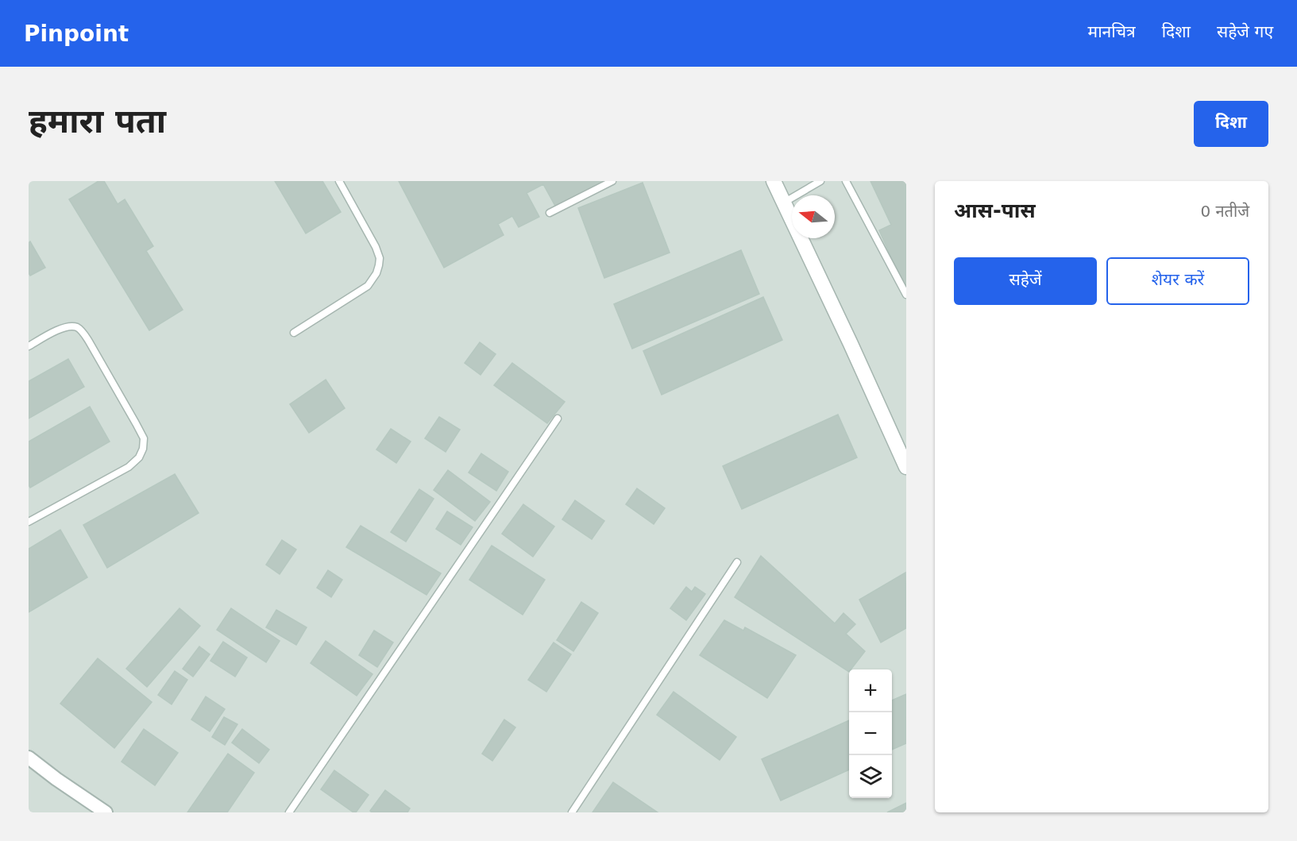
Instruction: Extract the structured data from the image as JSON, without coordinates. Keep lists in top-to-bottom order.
{
  "north": "left",
  "page": {
    "header": "Pinpoint",
    "nav": ["मानचित्र", "दिशा", "सहेजे गए"],
    "buttons": [
      "दिशा",
      ["सहेजें", "शेयर करें"]
    ],
    "title": "हमारा पता",
    "heading": ["आस-पास", "0 नतीजे"],
    "map_buttons": ["+", "−"]
  }
}
